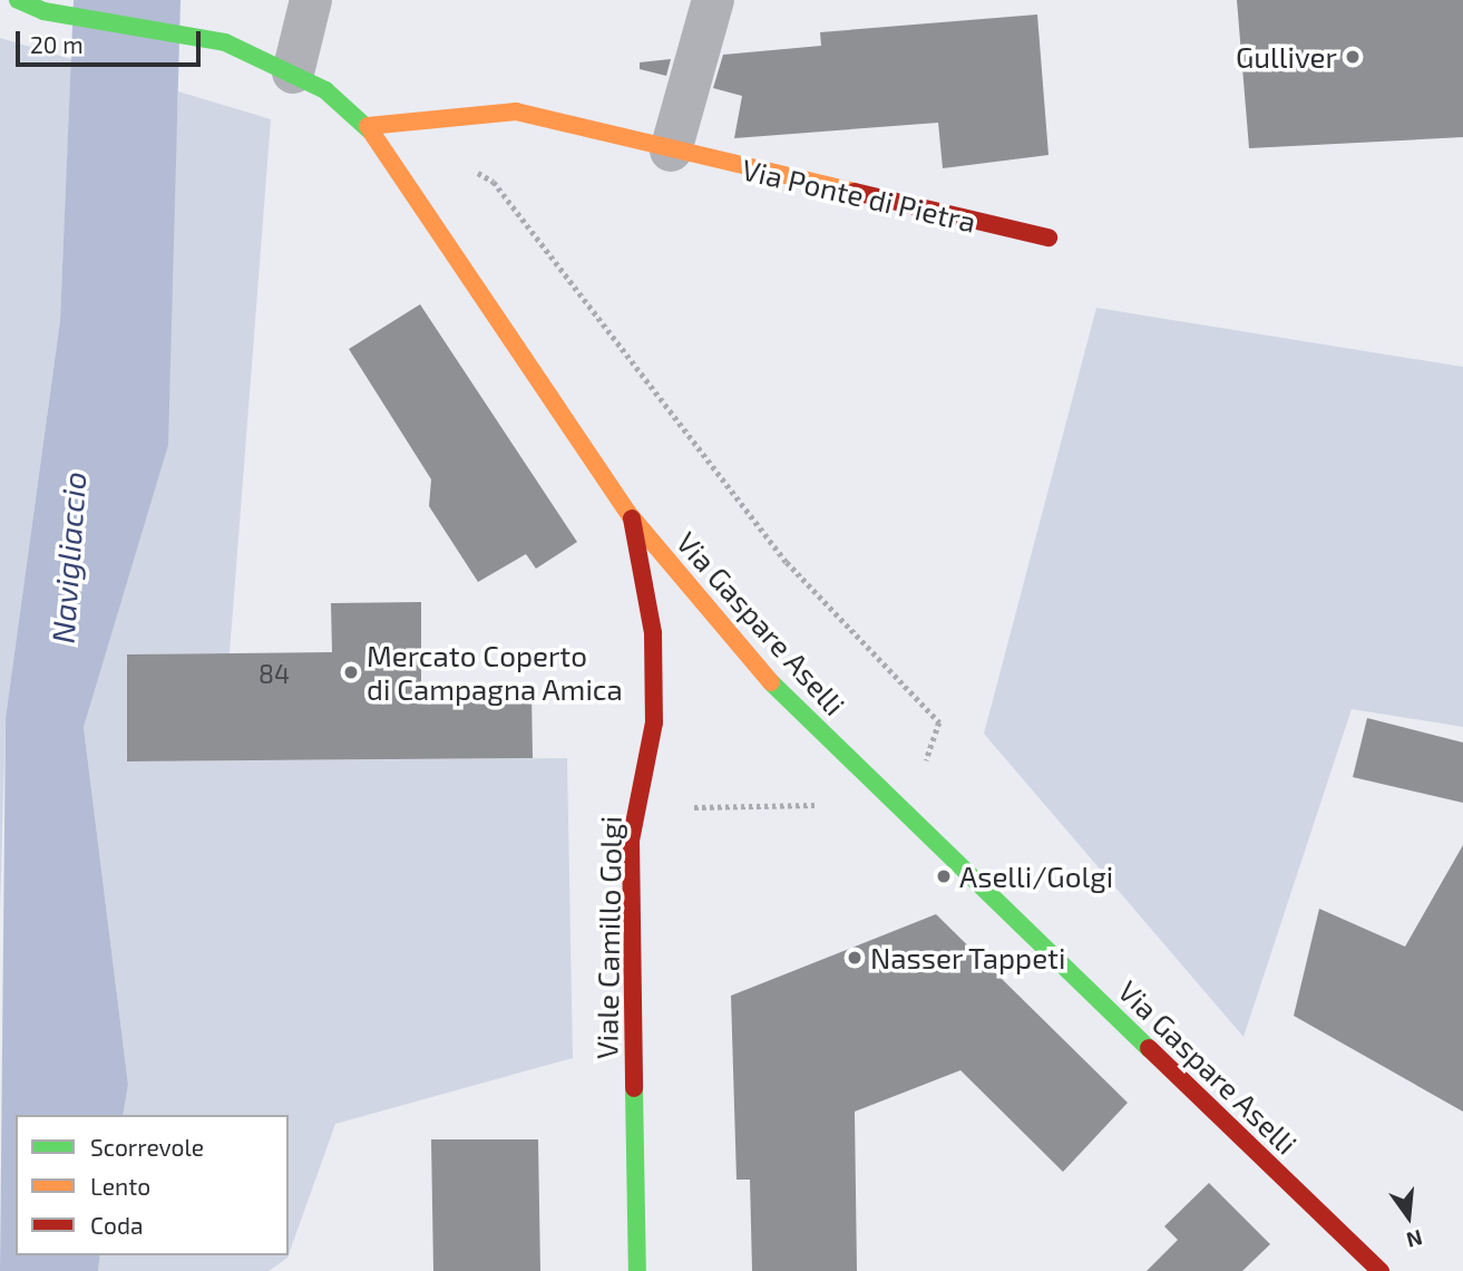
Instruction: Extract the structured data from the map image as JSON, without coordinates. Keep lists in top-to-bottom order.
{
  "streets": {
    "street": ["Via Ponte di Pietra", "Via Gaspare Aselli", "Viale Camillo Golgi"]
  },
  "crossings": [
    ["Via Ponte di Pietra", "Via Gaspare Aselli"],
    ["Via Gaspare Aselli", "Viale Camillo Golgi"]
  ],
  "water": ["Navigliaccio"],
  "places": [
    "Gulliver",
    "Mercato Coperto di Campagna Amica",
    "Aselli/Golgi",
    "Nasser Tappeti"
  ],
  "house_numbers": ["84"],
  "legend": ["Scorrevole", "Lento", "Coda"],
  "scale_bar": "20 m",
  "north": "bottom"
}
